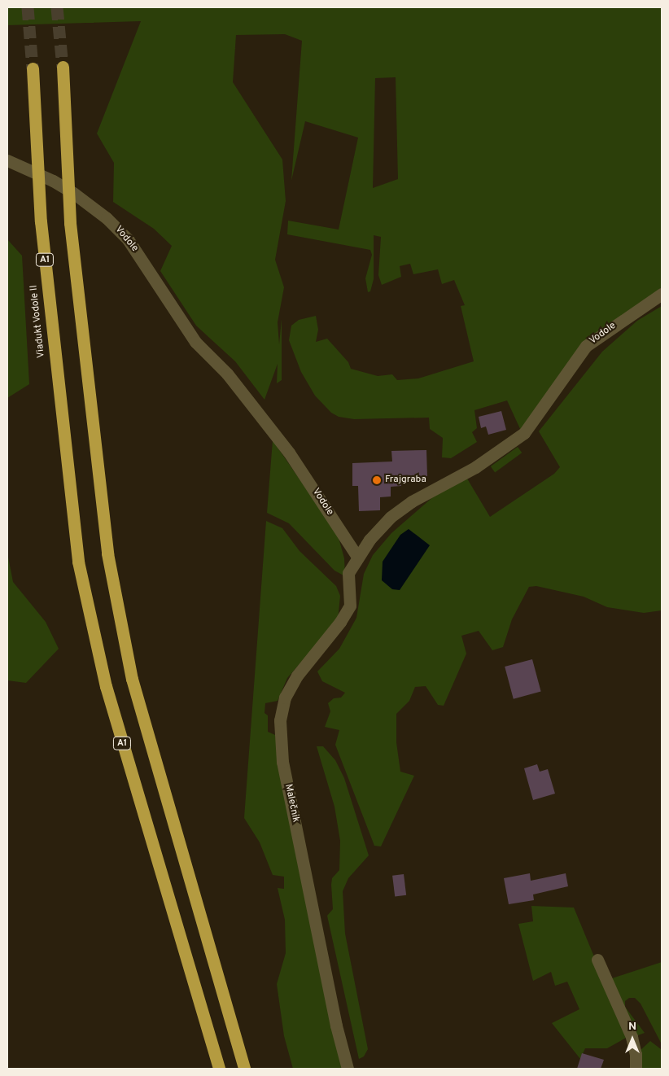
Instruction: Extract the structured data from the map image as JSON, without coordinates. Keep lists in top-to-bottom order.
{
  "streets": {
    "highway": ["A1", "Viadukt Vodole II"],
    "street": ["Vodole", "Malečnik"]
  },
  "crossings": [
    ["Vodole", "Malečnik"]
  ],
  "places": ["Frajgraba"],
  "north": "top"
}
